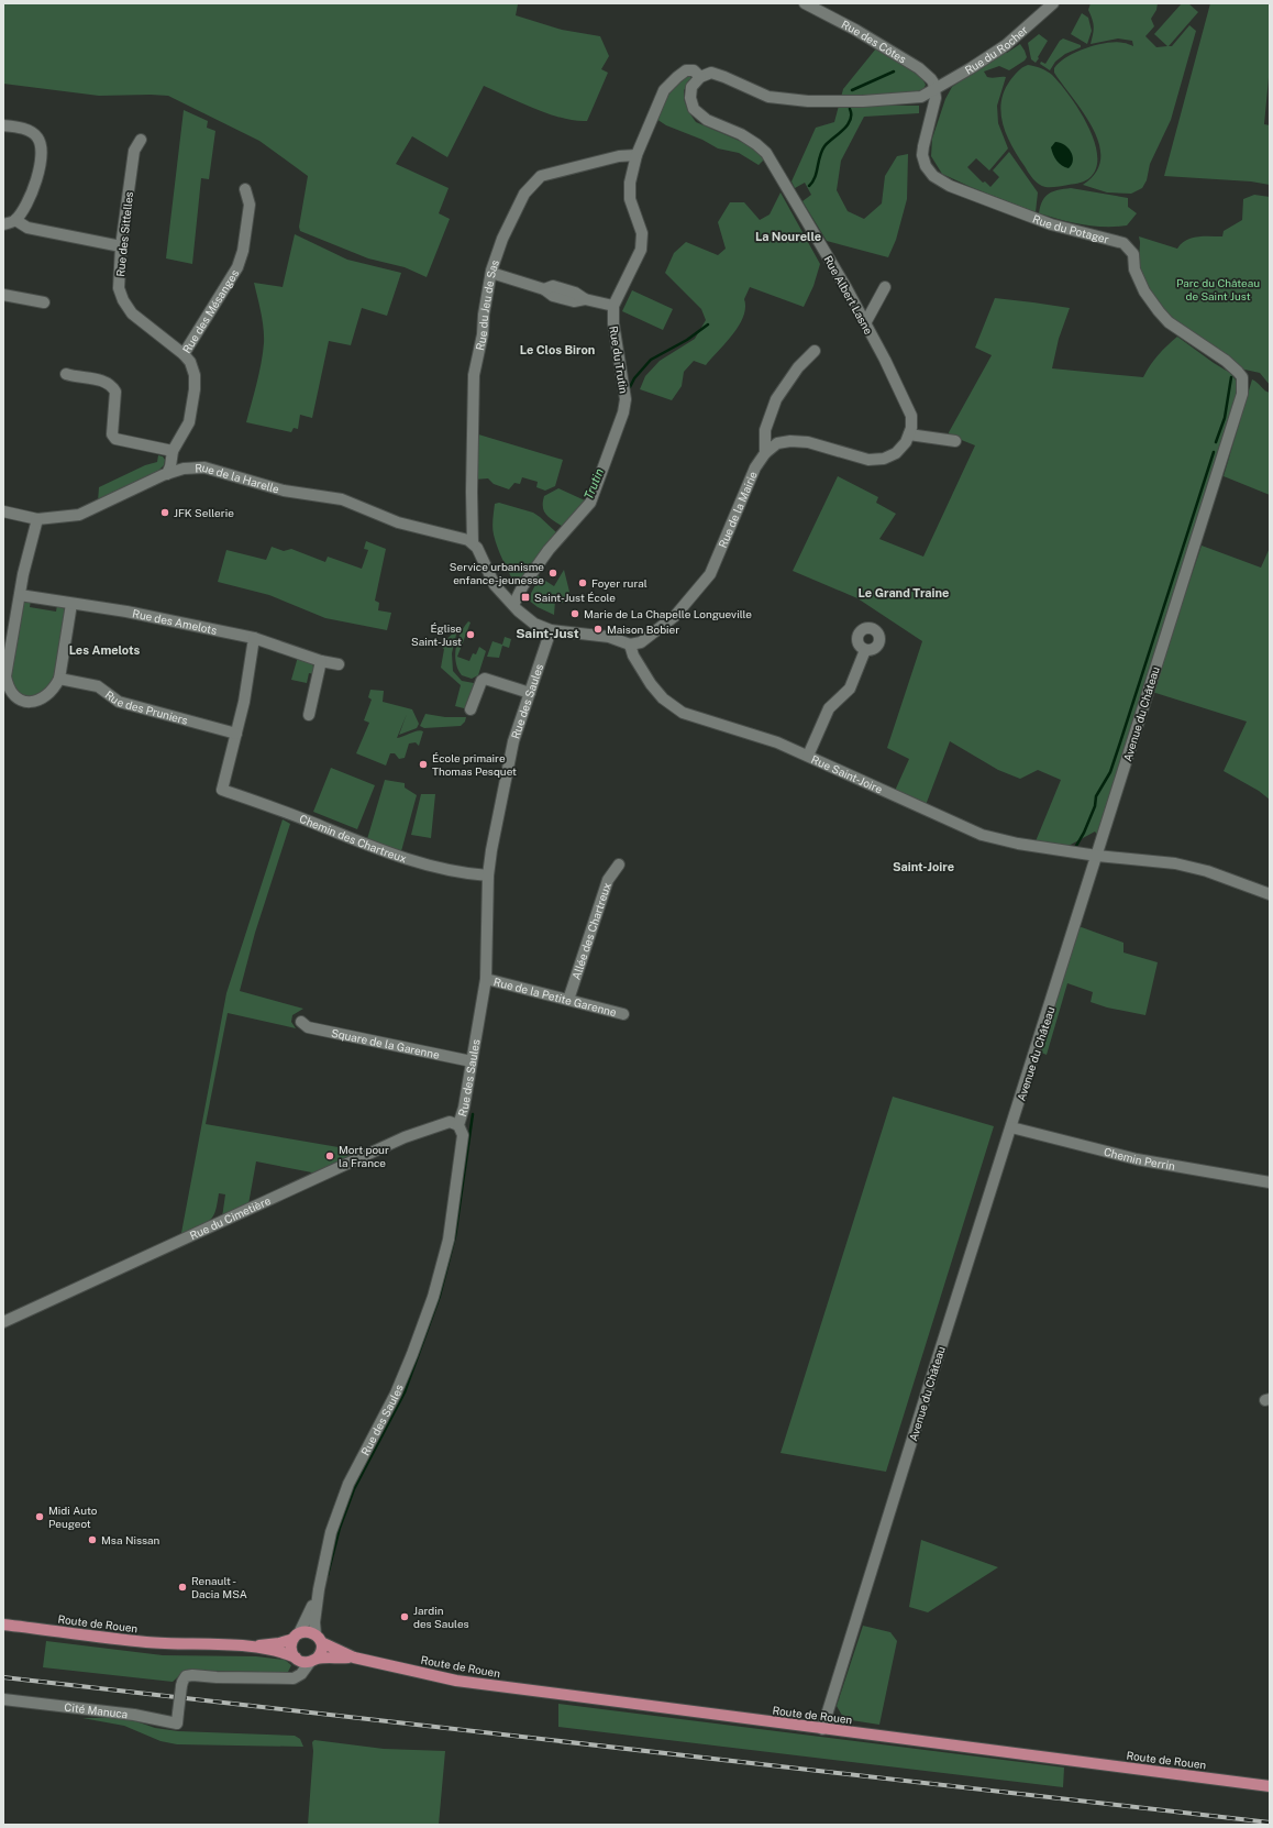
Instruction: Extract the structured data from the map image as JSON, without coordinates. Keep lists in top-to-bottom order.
{
  "streets": {
    "main road": ["Route de Rouen"],
    "street": [
      "Rue des Côtes",
      "Rue du Rocher",
      "Rue du Potager",
      "Rue des Sittelles",
      "Rue Albert Lasne",
      "Rue du Jeu de Sas",
      "Rue des Mésanges",
      "Rue du Trutin",
      "Rue de la Harelle",
      "Rue de la Mairie",
      "Rue des Amelots",
      "Rue des Saules",
      "Rue des Pruniers",
      "Avenue du Château",
      "Rue Saint-Joire",
      "Chemin des Chartreux",
      "Allée des Chartreux",
      "Rue de la Petite Garenne",
      "Square de la Garenne",
      "Chemin Perrin",
      "Rue du Cimetière",
      "Cité Manuca"
    ]
  },
  "crossings": [
    ["Rue des Côtes", "Rue du Rocher"],
    ["Rue des Côtes", "Rue du Potager"],
    ["Rue du Rocher", "Rue du Potager"],
    ["Rue du Potager", "Avenue du Château"],
    ["Rue des Sittelles", "Rue des Mésanges"],
    ["Rue Albert Lasne", "Rue du Trutin"],
    ["Rue du Jeu de Sas", "Rue du Trutin"],
    ["Rue du Jeu de Sas", "Rue de la Harelle"],
    ["Rue des Mésanges", "Rue de la Harelle"],
    ["Rue de la Mairie", "Rue Saint-Joire"],
    ["Rue des Saules", "Chemin des Chartreux"],
    ["Rue des Saules", "Rue de la Petite Garenne"],
    ["Rue des Saules", "Square de la Garenne"],
    ["Rue des Saules", "Rue du Cimetière"],
    ["Rue des Saules", "Route de Rouen"],
    ["Rue des Pruniers", "Chemin des Chartreux"],
    ["Avenue du Château", "Rue Saint-Joire"],
    ["Avenue du Château", "Chemin Perrin"],
    ["Avenue du Château", "Route de Rouen"],
    ["Allée des Chartreux", "Rue de la Petite Garenne"]
  ],
  "districts": [
    "La Nourelle",
    "Le Clos Biron",
    "Le Grand Traine",
    "Saint-Just",
    "Les Amelots",
    "Saint-Joire"
  ],
  "water": ["Trutin"],
  "parks": ["Parc du Château de Saint Just"],
  "places": {
    "other": [
      "JFK Sellerie",
      "Service urbanisme enfance-jeunesse",
      "Foyer rural",
      "Marie de La Chapelle Longueville",
      "Maison Bobier",
      "Église Saint-Just",
      "École primaire Thomas Pesquet",
      "Mort pour la France",
      "Midi Auto Peugeot",
      "Msa Nissan",
      "Renault - Dacia MSA",
      "Jardin des Saules"
    ],
    "transit": ["Saint-Just École"]
  }
}
